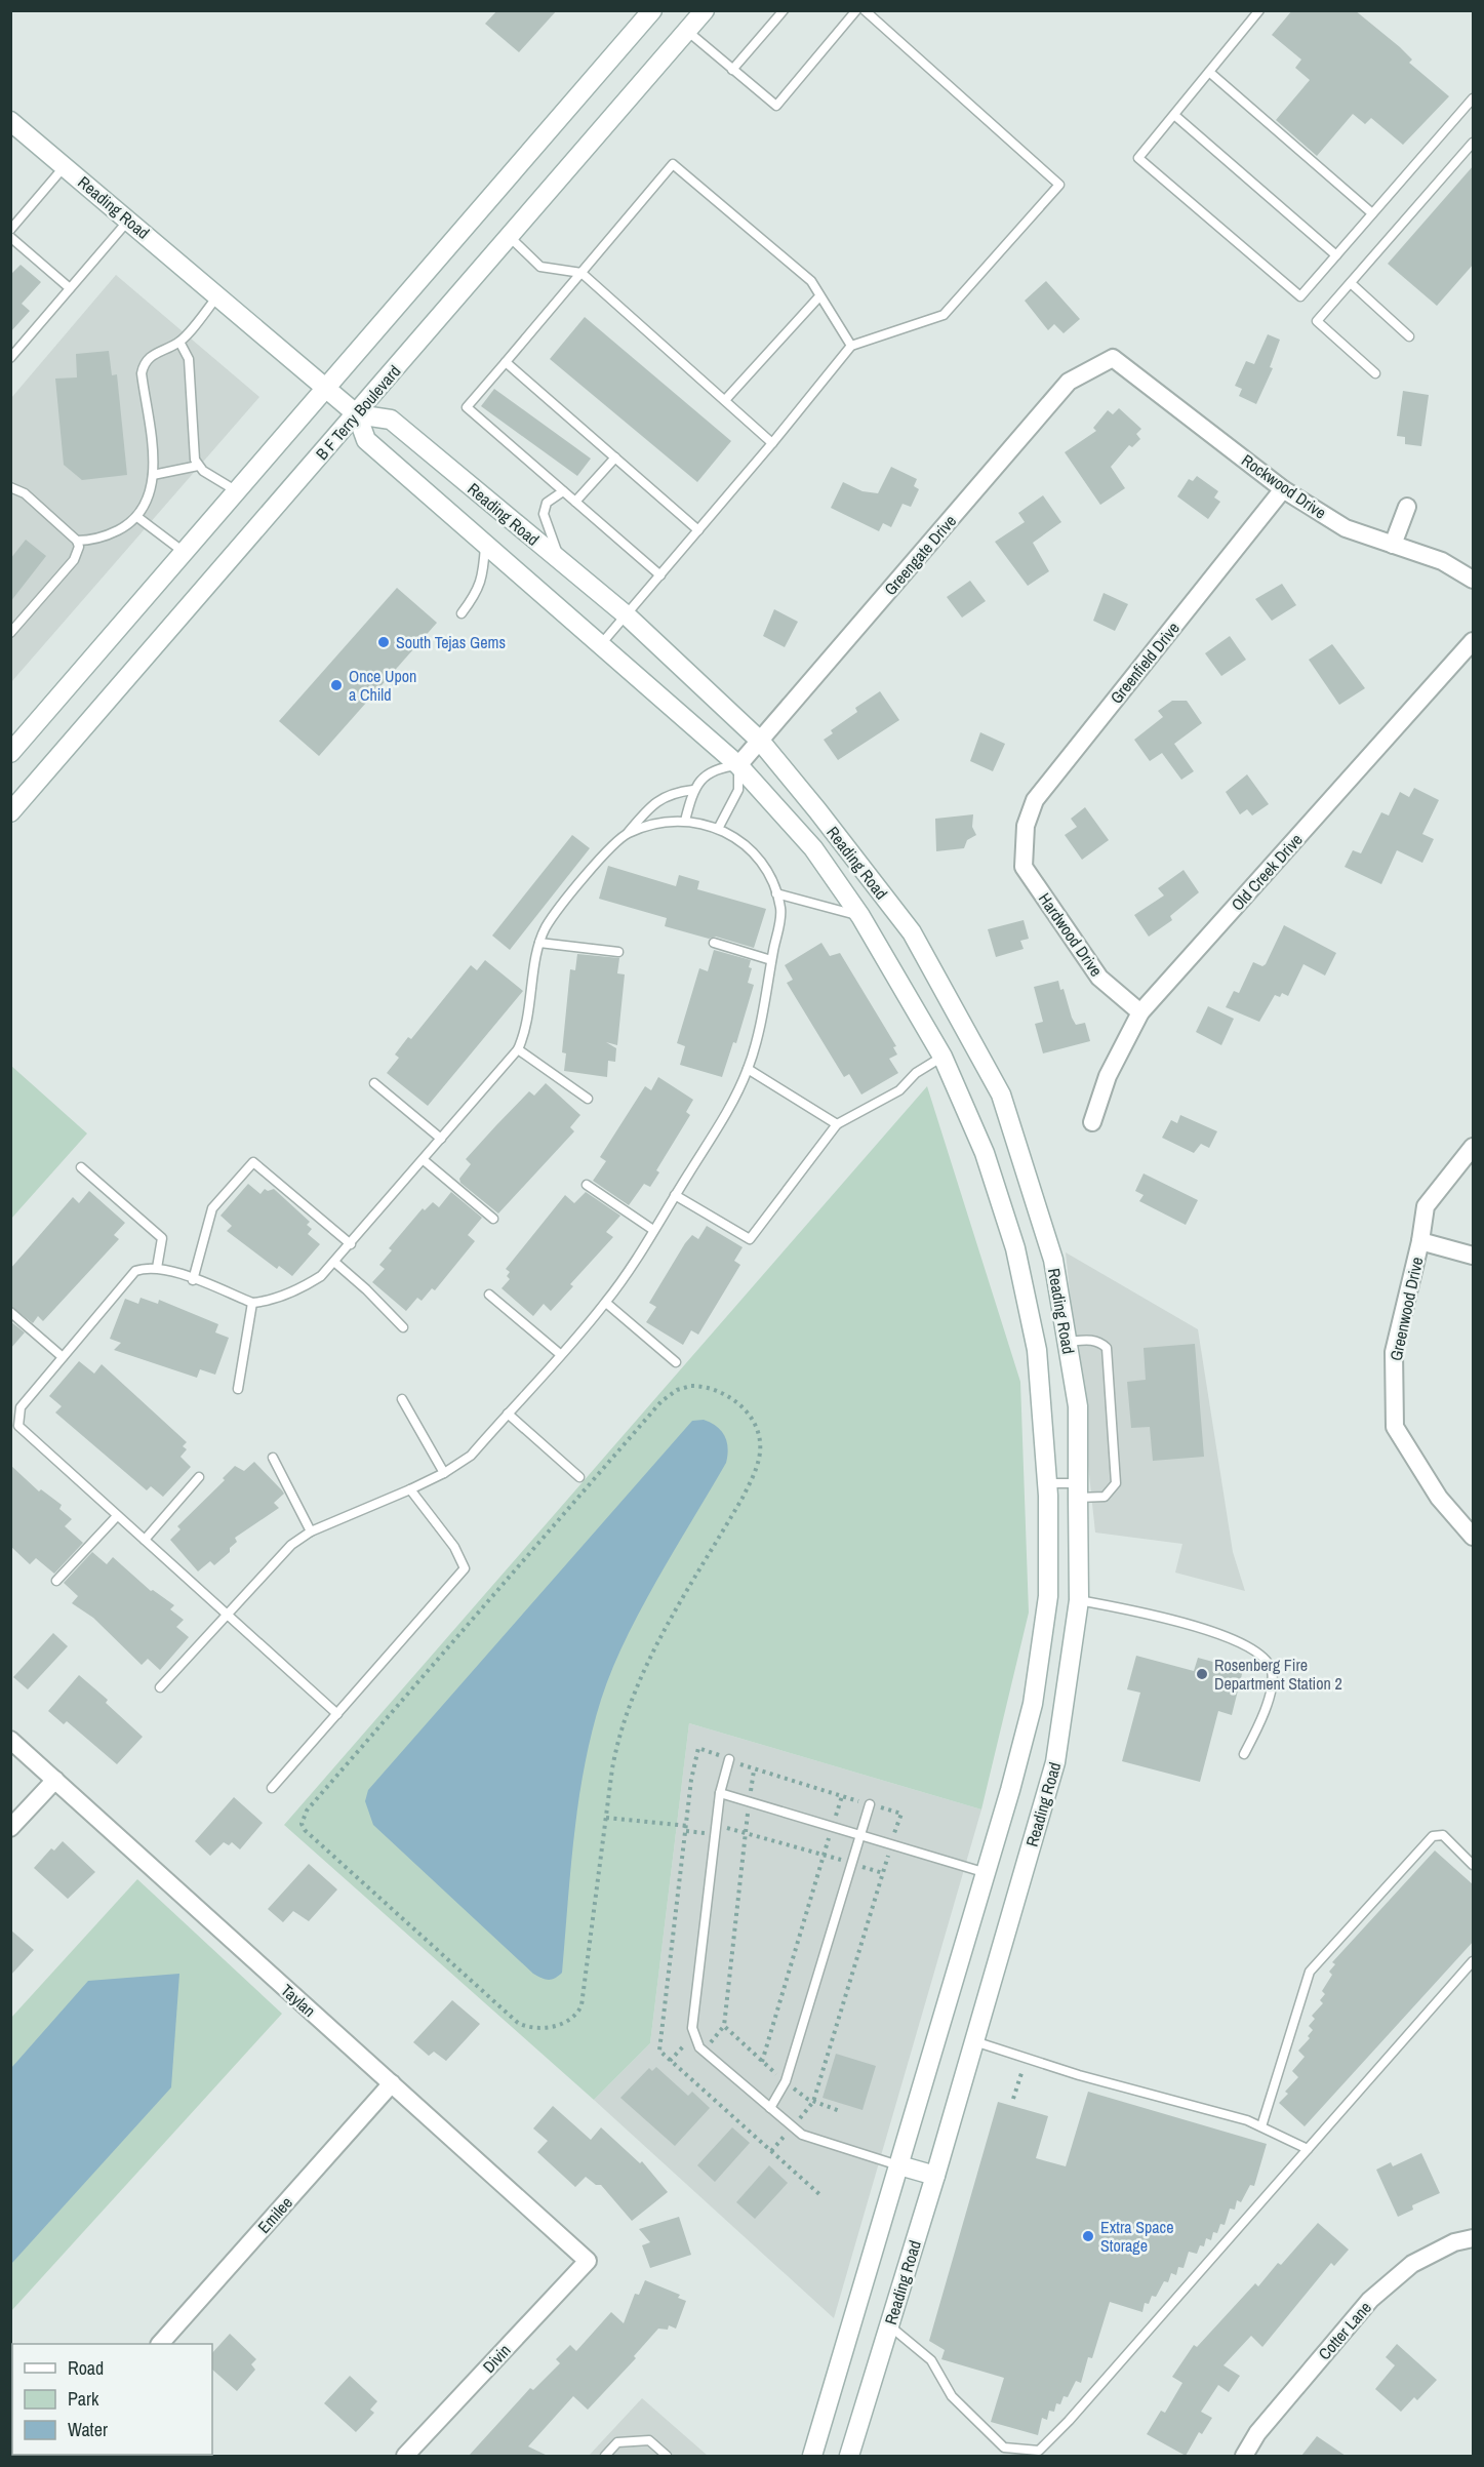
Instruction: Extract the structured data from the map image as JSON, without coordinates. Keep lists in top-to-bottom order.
{
  "streets": {
    "main road": ["Reading Road", "B F Terry Boulevard"],
    "street": [
      "Rockwood Drive",
      "Greengate Drive",
      "Greenfield Drive",
      "Old Creek Drive",
      "Hardwood Drive",
      "Greenwood Drive",
      "Taylan",
      "Emilee",
      "Cotter Lane",
      "Divin"
    ]
  },
  "crossings": [
    ["Reading Road", "B F Terry Boulevard"],
    ["Reading Road", "Greengate Drive"],
    ["Rockwood Drive", "Greengate Drive"],
    ["Rockwood Drive", "Greenfield Drive"],
    ["Greenfield Drive", "Hardwood Drive"],
    ["Old Creek Drive", "Hardwood Drive"],
    ["Taylan", "Emilee"],
    ["Taylan", "Divin"]
  ],
  "places": [
    "South Tejas Gems",
    "Once Upon a Child",
    "Rosenberg Fire Department Station 2",
    "Extra Space Storage"
  ],
  "legend": ["Road", "Park", "Water"]
}
